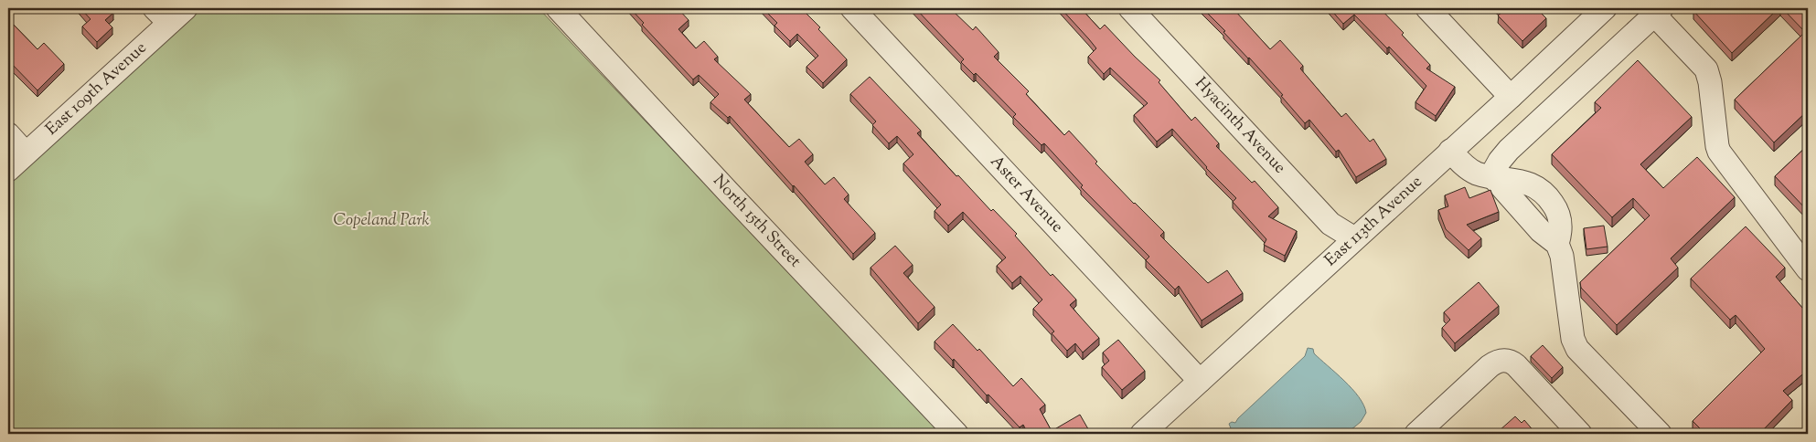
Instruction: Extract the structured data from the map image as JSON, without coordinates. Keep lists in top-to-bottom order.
{
  "streets": {
    "street": [
      "East 109th Avenue",
      "Hyacinth Avenue",
      "Aster Avenue",
      "East 113th Avenue",
      "North 15th Street"
    ]
  },
  "crossings": [
    ["Hyacinth Avenue", "East 113th Avenue"],
    ["Aster Avenue", "East 113th Avenue"]
  ],
  "parks": ["Copeland Park"]
}
